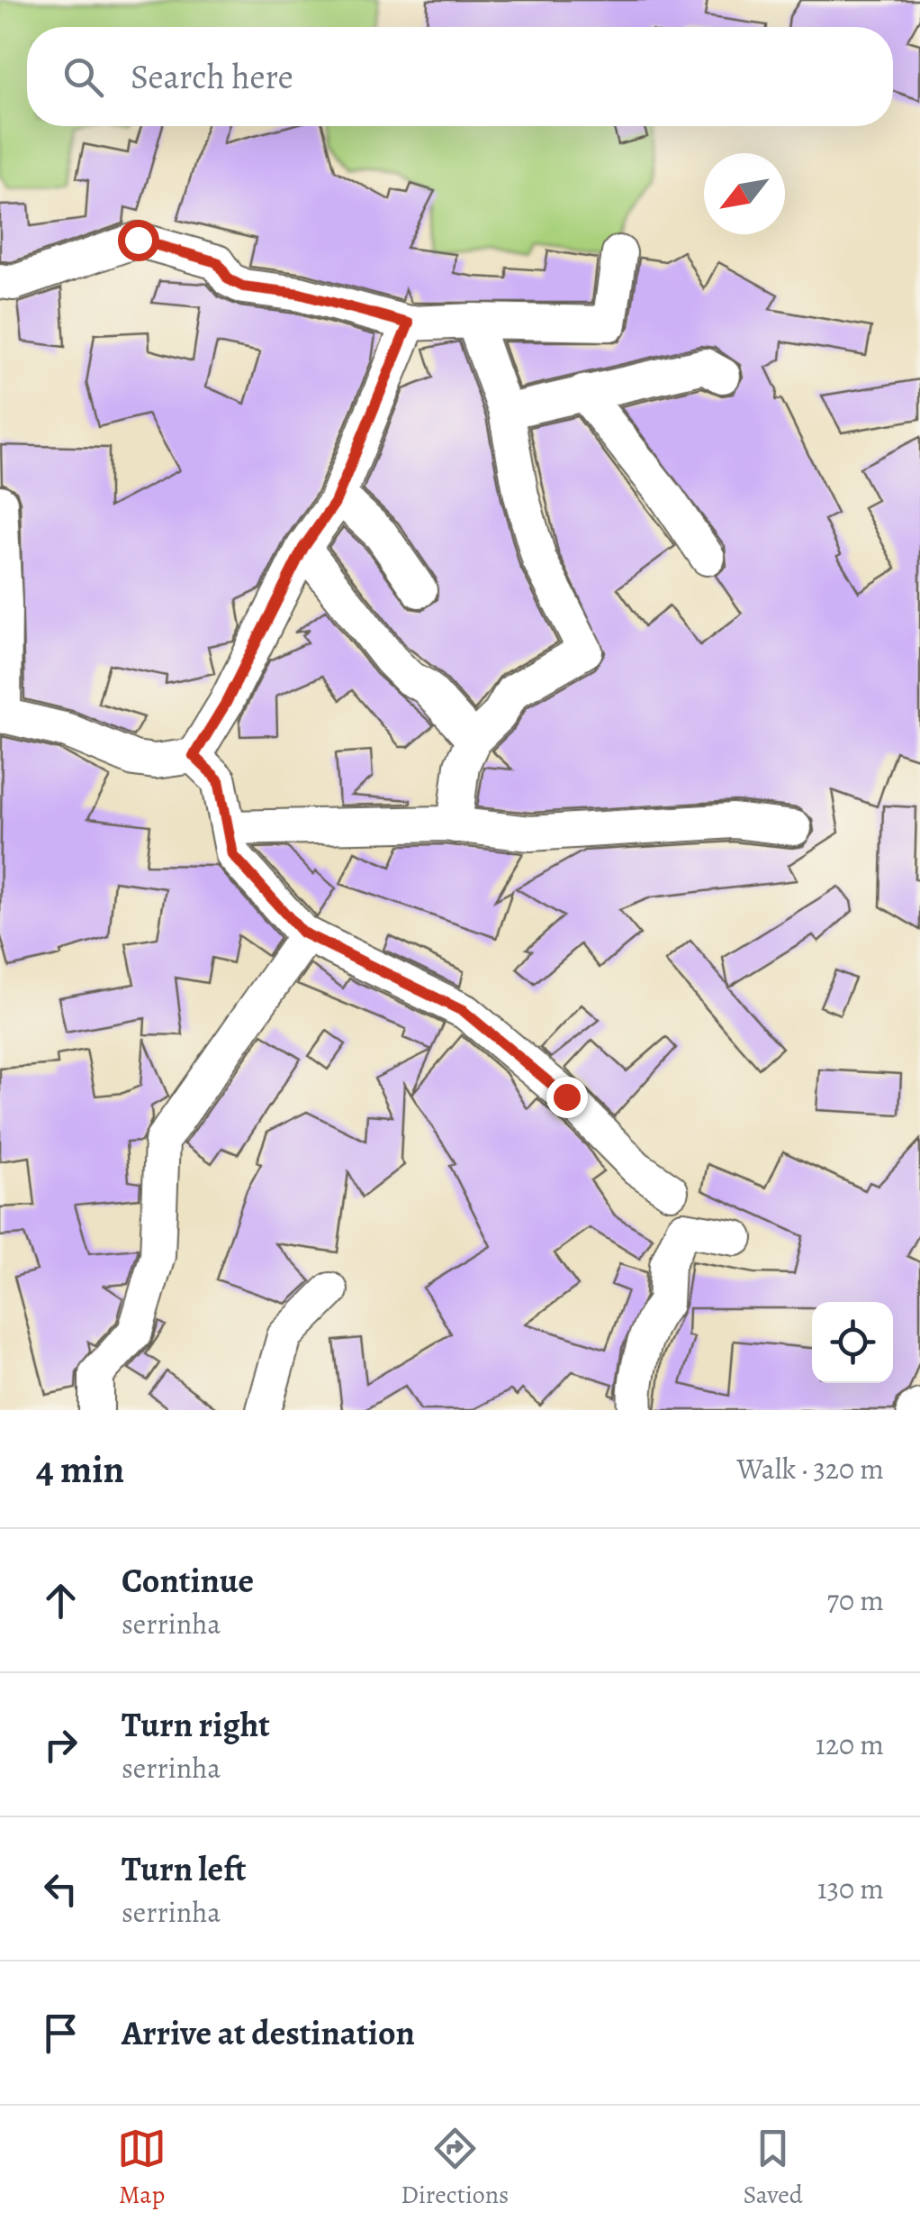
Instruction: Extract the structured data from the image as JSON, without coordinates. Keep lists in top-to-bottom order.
{
  "north": "bottom left",
  "page": {
    "search": "Search here",
    "heading": ["4 min", "Walk · 320 m"],
    "list": [
      ["Continue", "serrinha", "70 m"],
      ["Turn right", "serrinha", "120 m"],
      ["Turn left", "serrinha", "130 m"],
      "Arrive at destination"
    ],
    "nav": ["Map", "Directions", "Saved"]
  }
}
